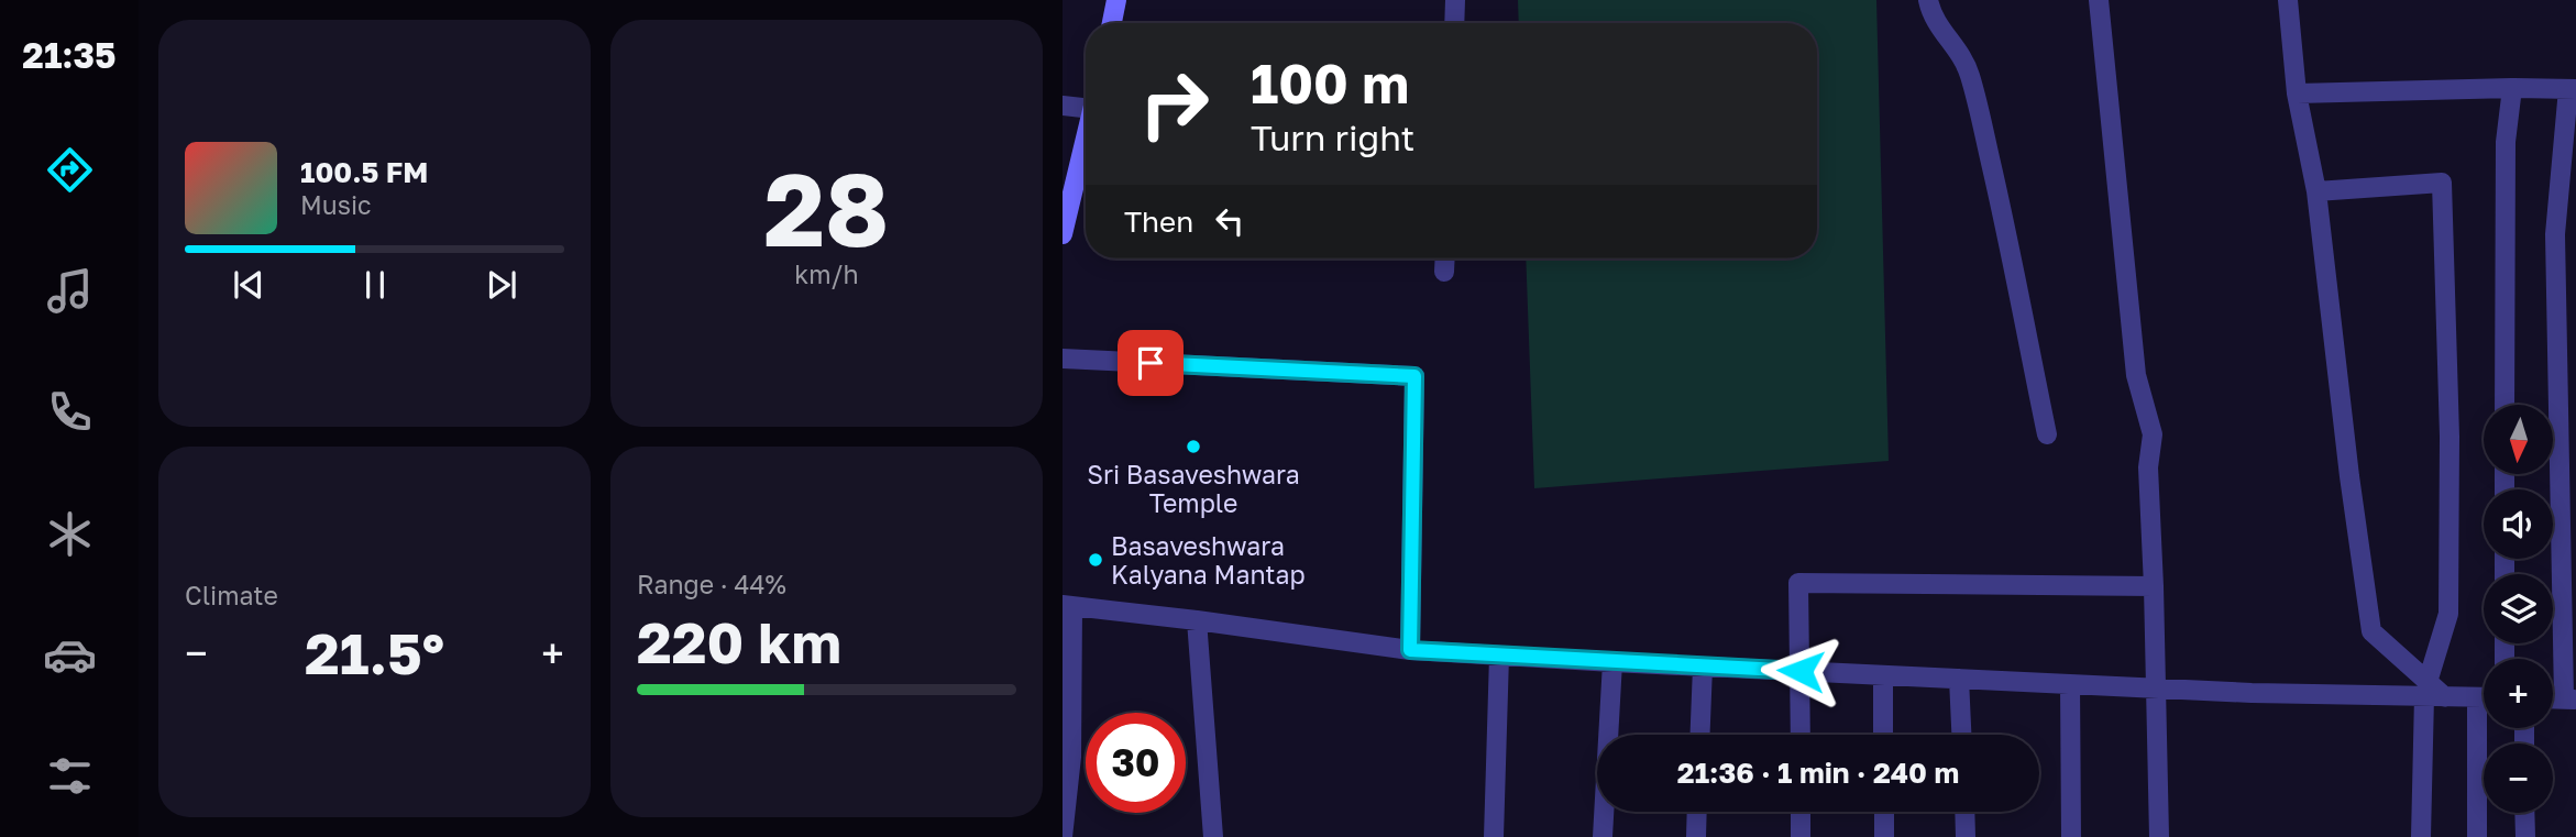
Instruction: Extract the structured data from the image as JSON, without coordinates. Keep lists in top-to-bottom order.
{
  "places": ["Sri Basaveshwara Temple", "Basaveshwara Kalyana Mantap"],
  "north": "bottom",
  "page": {
    "tabs": "21:35",
    "tile": [
      ["28", "km/h"],
      "Climate",
      ["Range · 44%", "220 km"]
    ],
    "turn": ["100 m", "Turn right"],
    "song": ["100.5 FM", "Music"],
    "then": "Then",
    "map_buttons": ["+", "−"],
    "heat": ["−", "21.5°", "+"],
    "limit": "30",
    "trip": "21:36 · 1 min · 240 m"
  }
}
